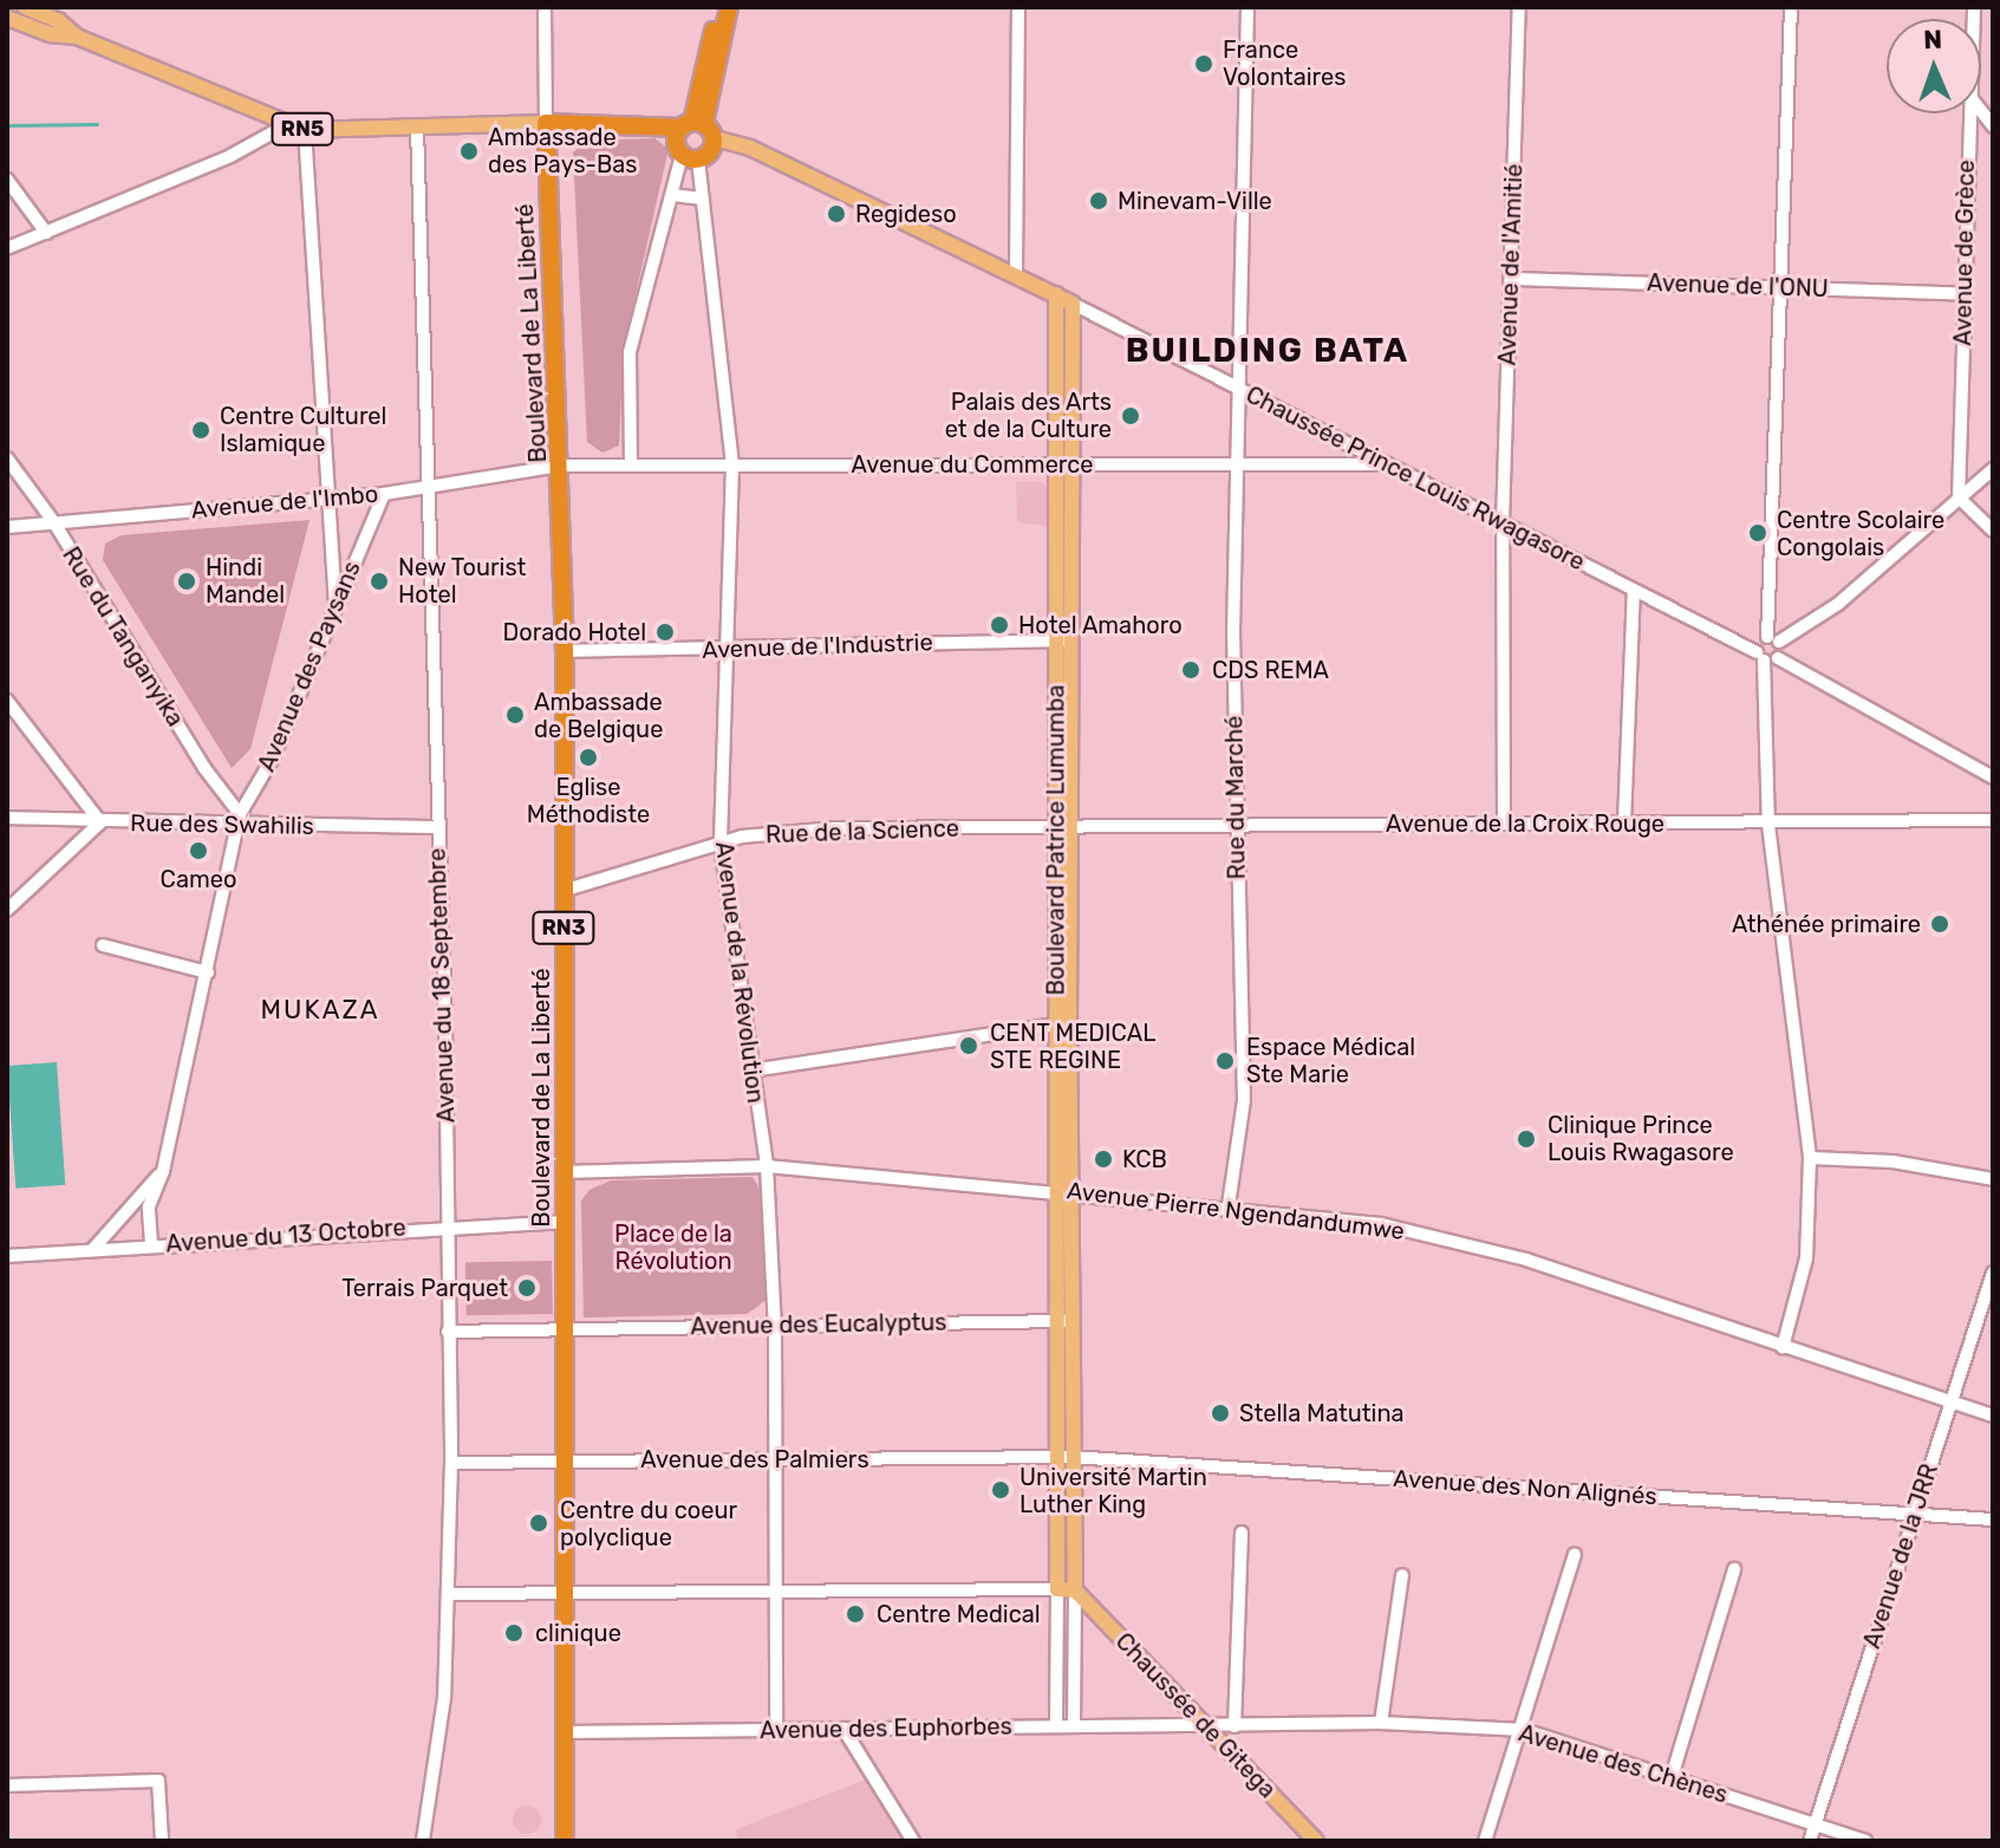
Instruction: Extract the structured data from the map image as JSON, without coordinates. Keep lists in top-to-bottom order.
{
  "streets": {
    "highway": ["RN5", "Boulevard de La Liberté", "RN3"],
    "main road": ["Chaussée Prince Louis Rwagasore", "Boulevard Patrice Lumumba", "Chaussée de Gitega"],
    "street": [
      "Avenue de Grèce",
      "Avenue de l'Amitié",
      "Avenue de l'ONU",
      "Avenue du Commerce",
      "Avenue de l'Imbo",
      "Rue du Tanganyika",
      "Avenue de l'Industrie",
      "Avenue des Paysans",
      "Rue du Marché",
      "Avenue de la Croix Rouge",
      "Rue des Swahilis",
      "Rue de la Science",
      "Avenue de la Révolution",
      "Avenue du 18 Septembre",
      "Avenue Pierre Ngendandumwe",
      "Avenue du 13 Octobre",
      "Avenue des Eucalyptus",
      "Avenue des Palmiers",
      "Avenue des Non Alignés",
      "Avenue de la JRR",
      "Avenue des Euphorbes",
      "Avenue des Chènes"
    ]
  },
  "crossings": [
    ["RN5", "Boulevard de La Liberté"],
    ["RN5", "Chaussée Prince Louis Rwagasore"],
    ["RN5", "Avenue du 18 Septembre"],
    ["Avenue de Grèce", "Avenue de l'ONU"],
    ["Avenue de l'Amitié", "Avenue de l'ONU"],
    ["Avenue de l'Amitié", "Chaussée Prince Louis Rwagasore"],
    ["Avenue de l'Amitié", "Avenue de la Croix Rouge"],
    ["Boulevard de La Liberté", "Avenue du Commerce"],
    ["Boulevard de La Liberté", "Avenue de l'Imbo"],
    ["Boulevard de La Liberté", "Avenue de l'Industrie"],
    ["Boulevard de La Liberté", "Rue de la Science"],
    ["Boulevard de La Liberté", "RN3"],
    ["Boulevard de La Liberté", "Avenue Pierre Ngendandumwe"],
    ["Boulevard de La Liberté", "Avenue du 13 Octobre"],
    ["Boulevard de La Liberté", "Avenue des Eucalyptus"],
    ["Boulevard de La Liberté", "Avenue des Palmiers"],
    ["Boulevard de La Liberté", "Avenue des Euphorbes"],
    ["Avenue du Commerce", "Chaussée Prince Louis Rwagasore"],
    ["Avenue du Commerce", "Avenue de l'Imbo"],
    ["Avenue du Commerce", "Rue du Marché"],
    ["Avenue du Commerce", "Boulevard Patrice Lumumba"],
    ["Avenue du Commerce", "Avenue de la Révolution"],
    ["Chaussée Prince Louis Rwagasore", "Rue du Marché"],
    ["Chaussée Prince Louis Rwagasore", "Boulevard Patrice Lumumba"],
    ["Avenue de l'Imbo", "Rue du Tanganyika"],
    ["Avenue de l'Imbo", "Avenue des Paysans"],
    ["Avenue de l'Imbo", "Avenue du 18 Septembre"],
    ["Rue du Tanganyika", "Avenue des Paysans"],
    ["Rue du Tanganyika", "Rue des Swahilis"],
    ["Avenue de l'Industrie", "Boulevard Patrice Lumumba"],
    ["Avenue de l'Industrie", "Avenue de la Révolution"],
    ["Avenue des Paysans", "Rue des Swahilis"],
    ["Avenue des Paysans", "Avenue du 13 Octobre"],
    ["Rue du Marché", "Avenue de la Croix Rouge"],
    ["Rue du Marché", "Avenue Pierre Ngendandumwe"],
    ["Avenue de la Croix Rouge", "Rue de la Science"],
    ["Avenue de la Croix Rouge", "Boulevard Patrice Lumumba"],
    ["Rue des Swahilis", "Avenue du 18 Septembre"],
    ["Rue de la Science", "Boulevard Patrice Lumumba"],
    ["Rue de la Science", "Avenue de la Révolution"],
    ["Boulevard Patrice Lumumba", "Avenue Pierre Ngendandumwe"],
    ["Boulevard Patrice Lumumba", "Avenue des Eucalyptus"],
    ["Boulevard Patrice Lumumba", "Avenue des Palmiers"],
    ["Boulevard Patrice Lumumba", "Avenue des Non Alignés"],
    ["Boulevard Patrice Lumumba", "Chaussée de Gitega"],
    ["Boulevard Patrice Lumumba", "Avenue des Euphorbes"],
    ["RN3", "Avenue des Euphorbes"],
    ["Avenue de la Révolution", "Avenue Pierre Ngendandumwe"],
    ["Avenue de la Révolution", "Avenue des Eucalyptus"],
    ["Avenue de la Révolution", "Avenue des Palmiers"],
    ["Avenue de la Révolution", "Avenue des Euphorbes"],
    ["Avenue du 18 Septembre", "Avenue du 13 Octobre"],
    ["Avenue du 18 Septembre", "Avenue des Eucalyptus"],
    ["Avenue du 18 Septembre", "Avenue des Palmiers"],
    ["Avenue Pierre Ngendandumwe", "Avenue de la JRR"],
    ["Avenue des Palmiers", "Avenue des Non Alignés"],
    ["Avenue des Non Alignés", "Avenue de la JRR"],
    ["Avenue de la JRR", "Avenue des Chènes"],
    ["Chaussée de Gitega", "Avenue des Euphorbes"],
    ["Chaussée de Gitega", "Avenue des Chènes"],
    ["Avenue des Euphorbes", "Avenue des Chènes"]
  ],
  "districts": ["BUILDING BATA", "MUKAZA"],
  "parks": ["Place de la Révolution"],
  "places": [
    "France Volontaires",
    "Ambassade des Pays-Bas",
    "Minevam-Ville",
    "Regideso",
    "Palais des Arts et de la Culture",
    "Centre Culturel Islamique",
    "Centre Scolaire Congolais",
    "Hindi Mandel",
    "New Tourist Hotel",
    "Hotel Amahoro",
    "Dorado Hotel",
    "CDS REMA",
    "Ambassade de Belgique",
    "Eglise Méthodiste",
    "Cameo",
    "Athénée primaire",
    "CENT MEDICAL STE REGINE",
    "Espace Médical Ste Marie",
    "Clinique Prince Louis Rwagasore",
    "KCB",
    "Terrais Parquet",
    "Stella Matutina",
    "Université Martin Luther King",
    "Centre du coeur polyclique",
    "Centre Medical",
    "clinique"
  ],
  "north": "top"
}
